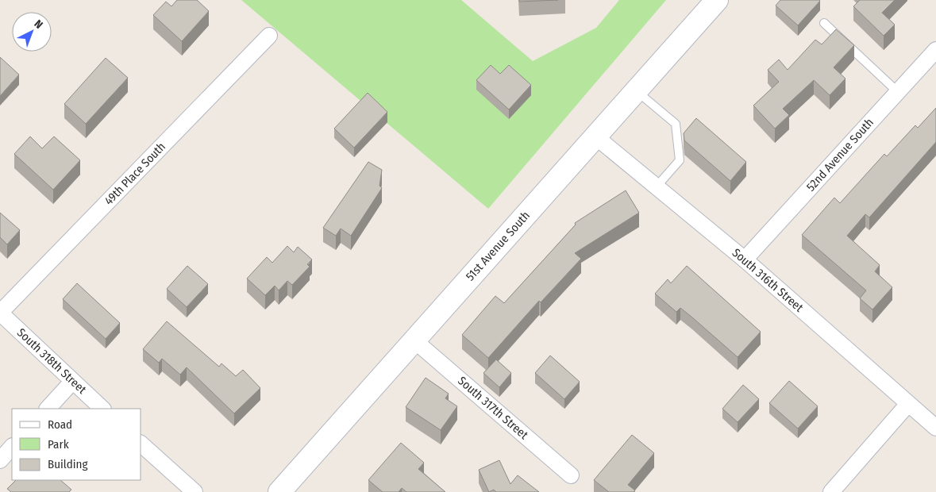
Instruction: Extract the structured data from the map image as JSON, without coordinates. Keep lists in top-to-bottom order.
{
  "streets": {
    "main road": ["51st Avenue South"],
    "street": [
      "52nd Avenue South",
      "49th Place South",
      "South 316th Street",
      "South 318th Street",
      "South 317th Street"
    ]
  },
  "crossings": [
    ["52nd Avenue South", "South 316th Street"],
    ["49th Place South", "South 318th Street"],
    ["51st Avenue South", "South 316th Street"],
    ["51st Avenue South", "South 317th Street"]
  ],
  "legend": ["Road", "Park", "Building"],
  "north": "top right"
}
